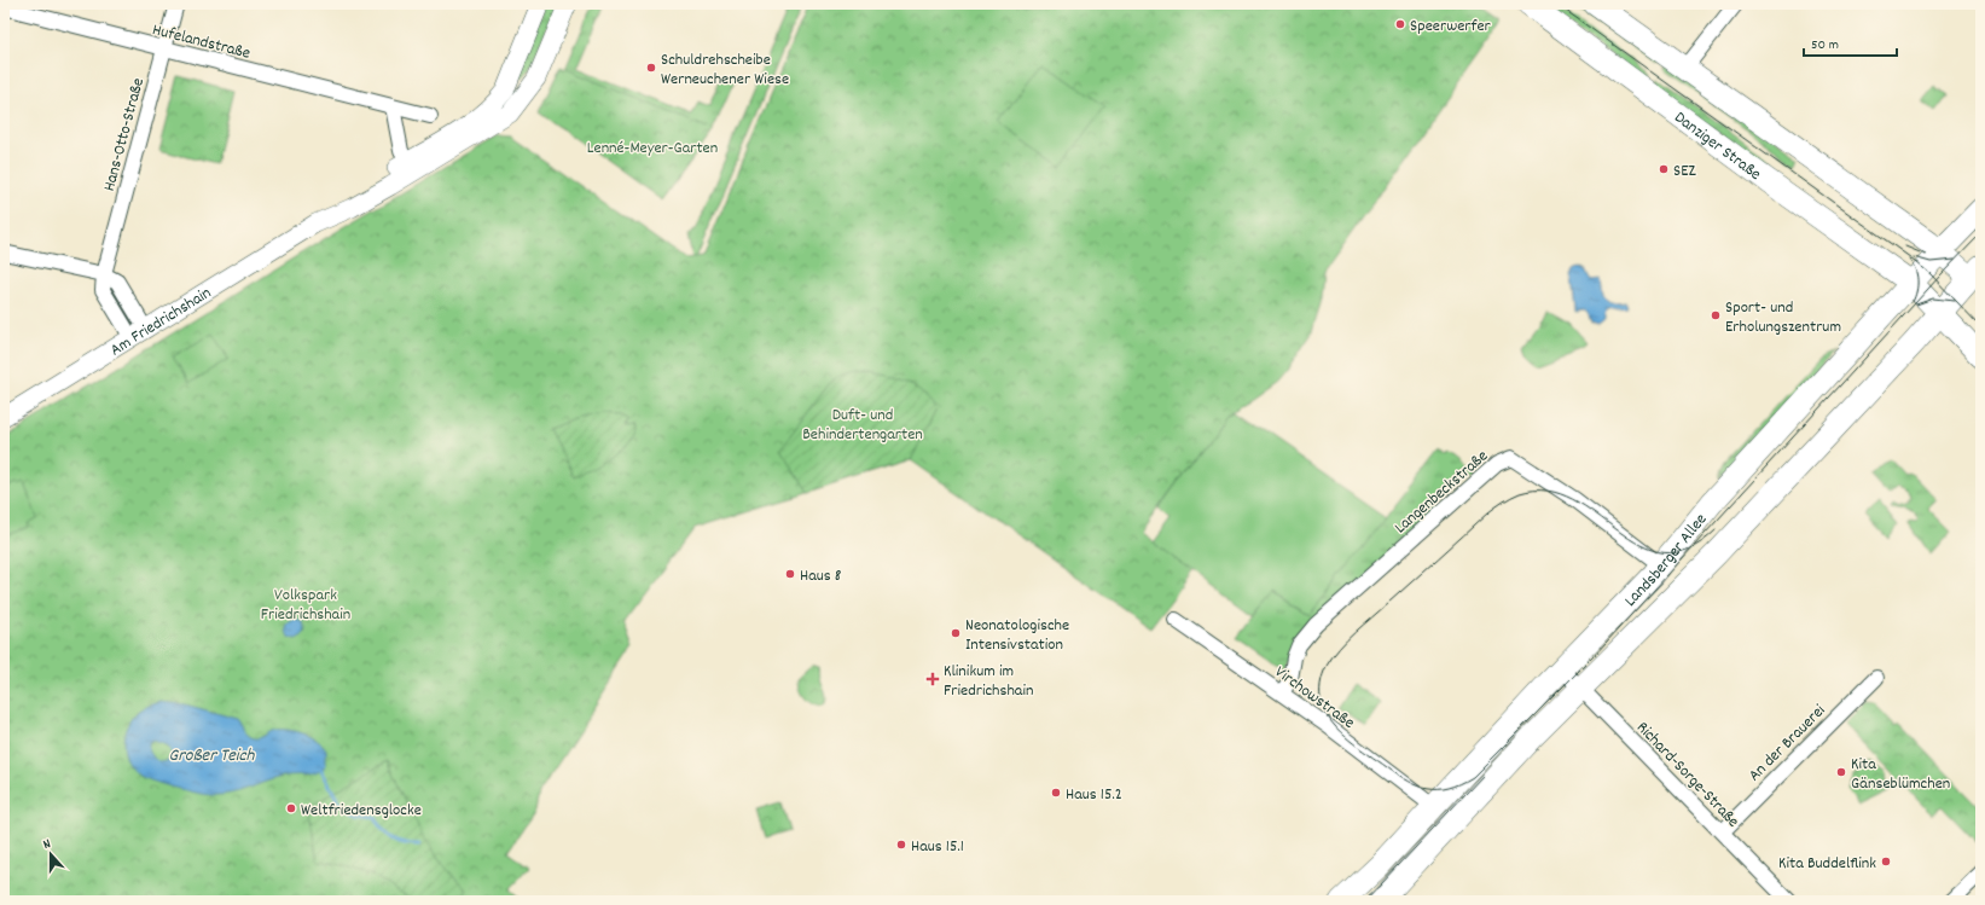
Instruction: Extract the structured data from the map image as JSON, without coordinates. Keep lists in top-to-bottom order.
{
  "streets": {
    "main road": ["Danziger Straße", "Landsberger Allee"],
    "street": [
      "Hufelandstraße",
      "Hans-Otto-Straße",
      "Am Friedrichshain",
      "Langenbeckstraße",
      "Virchowstraße",
      "An der Brauerei",
      "Richard-Sorge-Straße"
    ]
  },
  "crossings": [
    ["Hufelandstraße", "Hans-Otto-Straße"],
    ["Danziger Straße", "Landsberger Allee"],
    ["Langenbeckstraße", "Landsberger Allee"],
    ["Langenbeckstraße", "Virchowstraße"],
    ["Landsberger Allee", "Virchowstraße"],
    ["Landsberger Allee", "Richard-Sorge-Straße"],
    ["An der Brauerei", "Richard-Sorge-Straße"]
  ],
  "water": ["Großer Teich"],
  "parks": ["Lenné-Meyer-Garten", "Duft- und Behindertengarten", "Volkspark Friedrichshain"],
  "places": {
    "other": [
      "Speerwerfer",
      "Schuldrehscheibe Werneuchener Wiese",
      "SEZ",
      "Sport- und Erholungszentrum",
      "Haus 8",
      "Neonatologische Intensivstation",
      "Kita Gänseblümchen",
      "Haus 15.2",
      "Weltfriedensglocke",
      "Haus 15.1",
      "Kita Buddelflink"
    ],
    "health": ["Klinikum im Friedrichshain"]
  },
  "scale_bar": "50 m",
  "north": "top"
}
